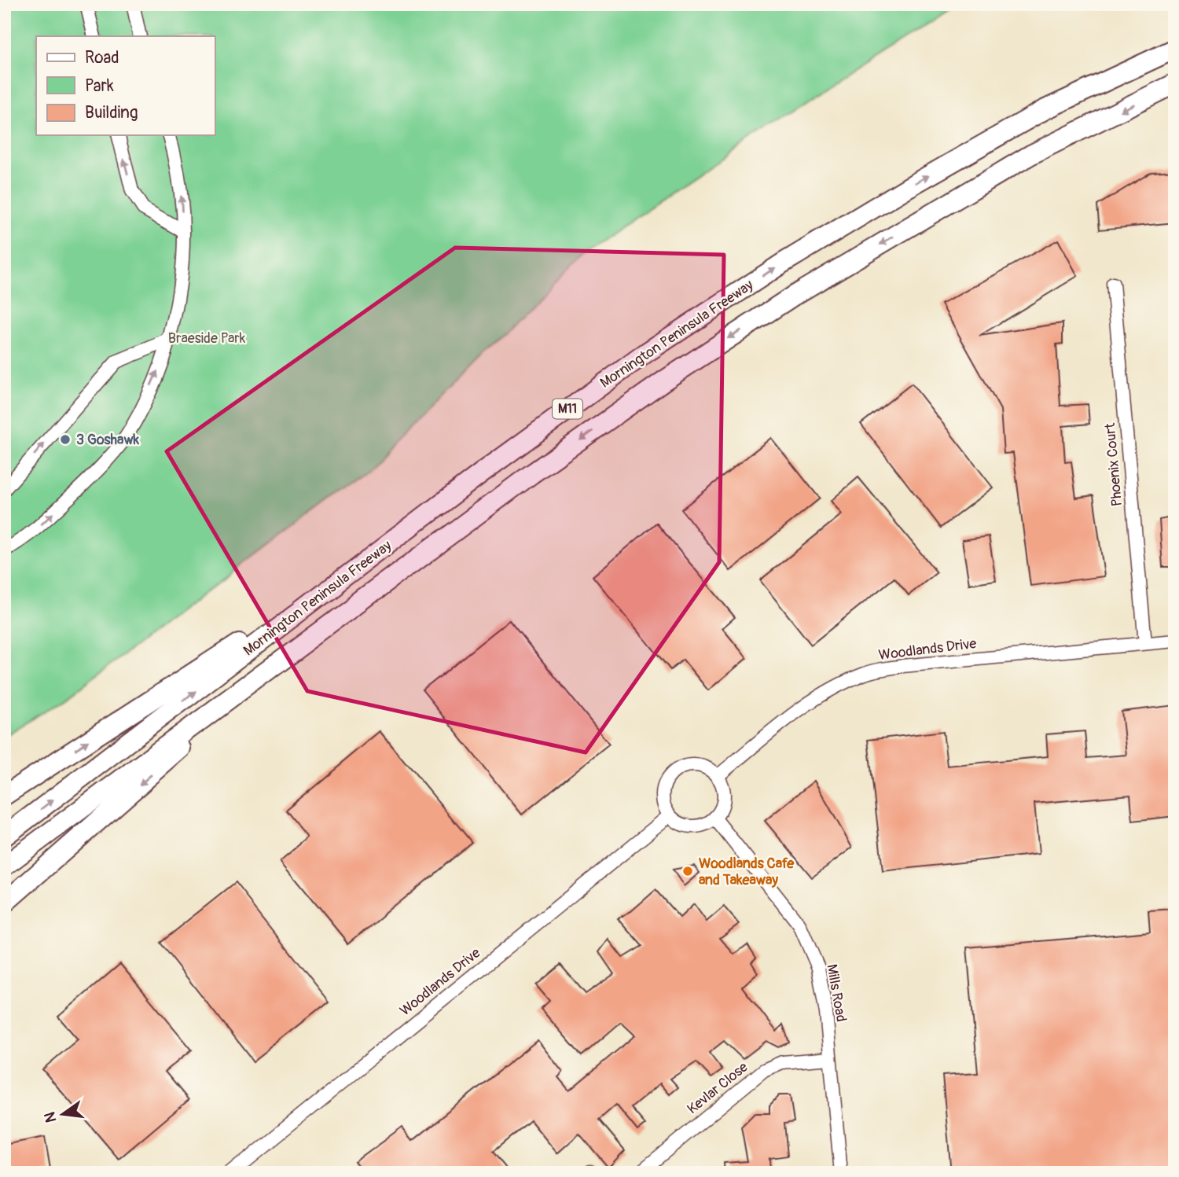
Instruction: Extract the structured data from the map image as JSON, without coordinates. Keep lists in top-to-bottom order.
{
  "streets": {
    "highway": ["Mornington Peninsula Freeway", "M11"],
    "street": [
      "Phoenix Court",
      "Woodlands Drive",
      "Mills Road",
      "Kevlar Close"
    ]
  },
  "crossings": [
    ["Phoenix Court", "Woodlands Drive"],
    ["Woodlands Drive", "Mills Road"],
    ["Mills Road", "Kevlar Close"]
  ],
  "parks": ["Braeside Park"],
  "places": ["3 Goshawk", "Woodlands Cafe and Takeaway"],
  "legend": ["Road", "Park", "Building"],
  "north": "left"
}
